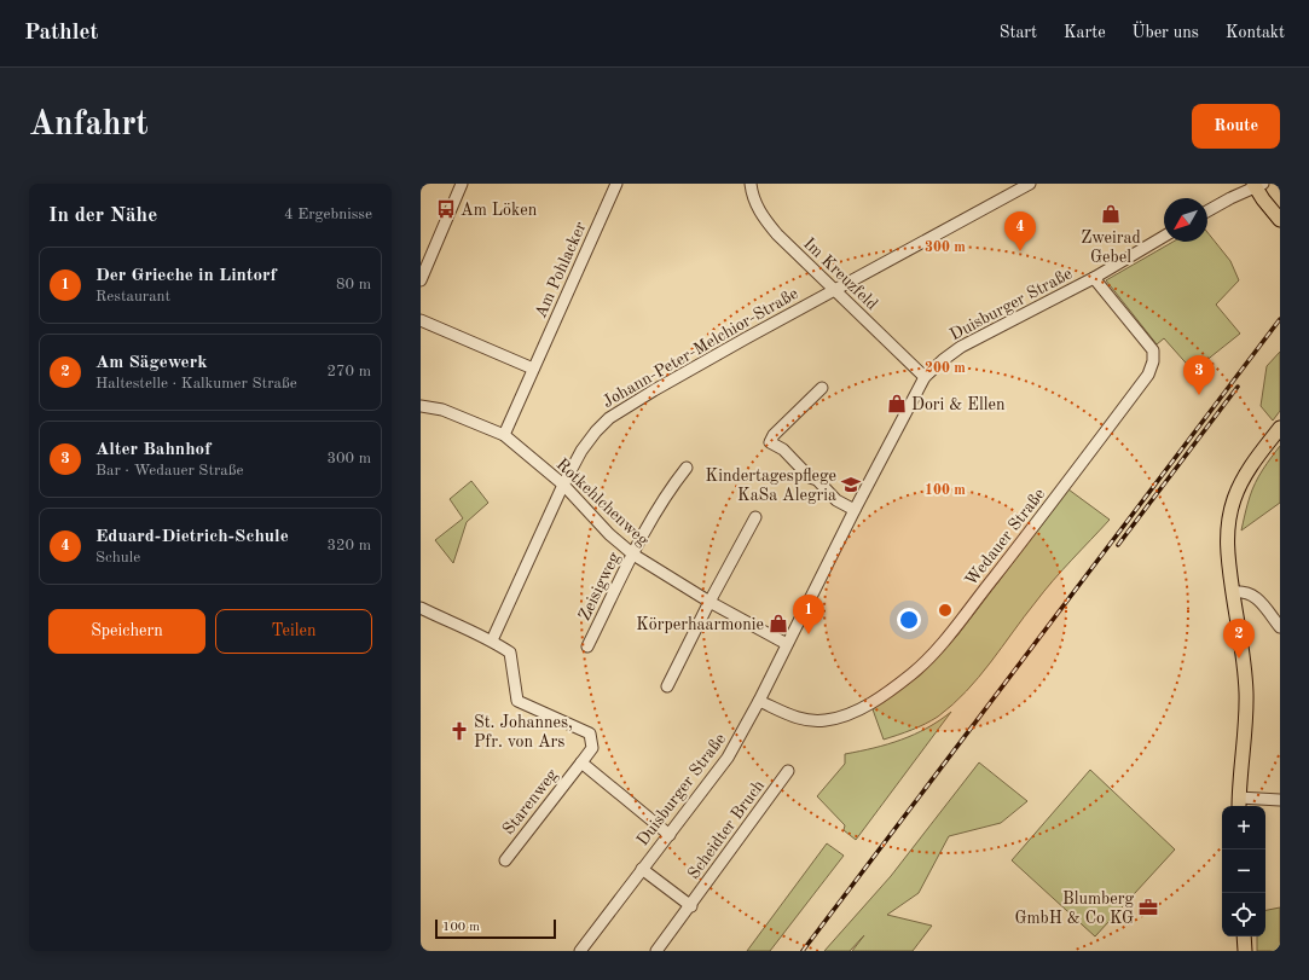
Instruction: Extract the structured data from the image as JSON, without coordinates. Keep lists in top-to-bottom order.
{
  "streets": {
    "street": [
      "Am Pohlacker",
      "Im Kreuzfeld",
      "Duisburger Straße",
      "Johann-Peter-Melchior-Straße",
      "Rotkehlchenweg",
      "Wedauer Straße",
      "Zeisigweg",
      "Starenweg",
      "Scheidter Bruch"
    ]
  },
  "crossings": [
    ["Am Pohlacker", "Rotkehlchenweg"],
    ["Im Kreuzfeld", "Duisburger Straße"],
    ["Im Kreuzfeld", "Johann-Peter-Melchior-Straße"],
    ["Duisburger Straße", "Rotkehlchenweg"],
    ["Duisburger Straße", "Wedauer Straße"],
    ["Duisburger Straße", "Scheidter Bruch"],
    ["Johann-Peter-Melchior-Straße", "Rotkehlchenweg"],
    ["Johann-Peter-Melchior-Straße", "Starenweg"],
    ["Rotkehlchenweg", "Zeisigweg"]
  ],
  "places": {
    "bus stop": ["Am Löken"],
    "shop": ["Zweirad Gebel", "Dori & Ellen", "Körperhaarmonie"],
    "school or university": ["Kindertagespflege KaSa Alegria"],
    "church": ["St. Johannes, Pfr. von Ars"],
    "office": ["Blumberg GmbH & Co KG"]
  },
  "scale_bar": "100 m",
  "north": "bottom left",
  "page": {
    "header": "Pathlet",
    "nav": [
      "Start",
      "Karte",
      "Über uns",
      "Kontakt"
    ],
    "buttons": [
      "Route",
      ["Speichern", "Teilen"]
    ],
    "title": "Anfahrt",
    "heading": ["In der Nähe", "4 Ergebnisse"],
    "pins": [
      "4",
      "3",
      "1",
      "2"
    ],
    "list": [
      {
        "mark": "1",
        "name": "Der Grieche in Lintorf",
        "note": "Restaurant",
        "value": "80 m"
      },
      {
        "mark": "2",
        "name": "Am Sägewerk",
        "note": "Haltestelle · Kalkumer Straße",
        "value": "270 m"
      },
      {
        "mark": "3",
        "name": "Alter Bahnhof",
        "note": "Bar · Wedauer Straße",
        "value": "300 m"
      },
      {
        "mark": "4",
        "name": "Eduard-Dietrich-Schule",
        "note": "Schule",
        "value": "320 m"
      }
    ],
    "map_buttons": ["+", "−"],
    "scale": "100 m"
  },
  "rings": ["300 m", "200 m", "100 m"]
}
